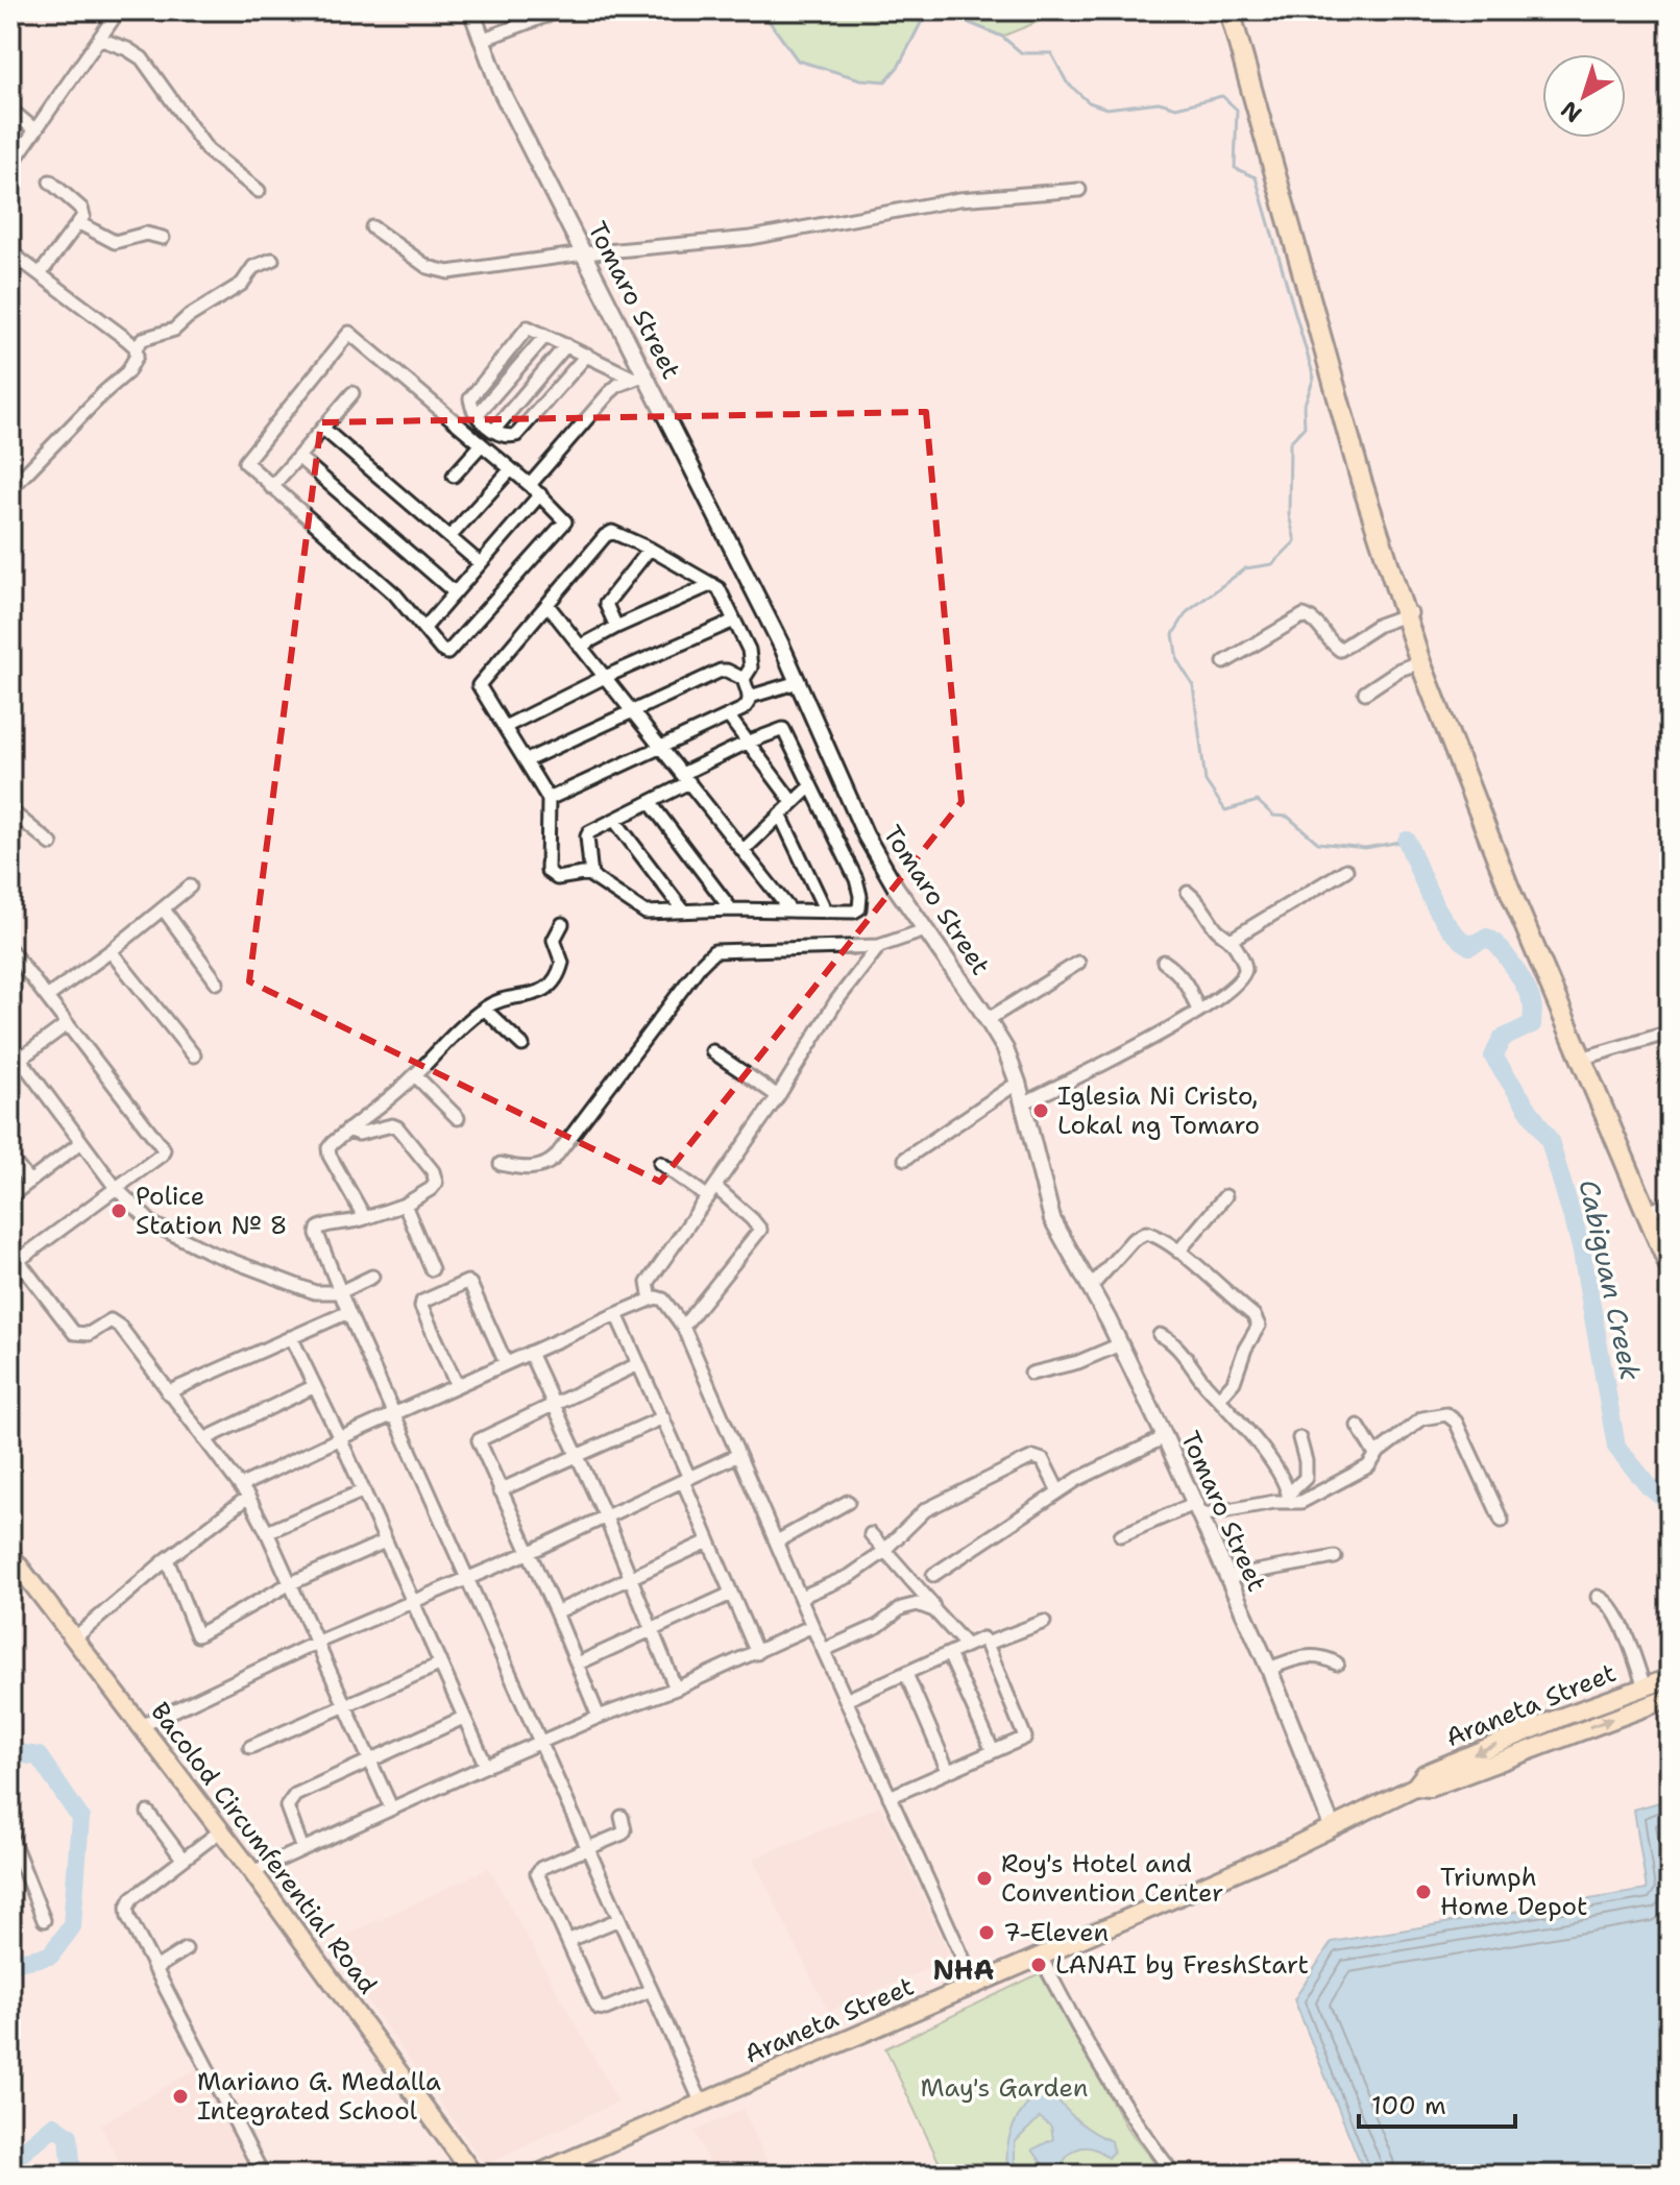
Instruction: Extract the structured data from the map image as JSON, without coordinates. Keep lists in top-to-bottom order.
{
  "streets": {
    "main road": ["Araneta Street", "Bacolod Circumferential Road"],
    "street": ["Tomaro Street"]
  },
  "crossings": [
    ["Tomaro Street", "Araneta Street"]
  ],
  "districts": ["NHA"],
  "water": ["Cabiguan Creek"],
  "parks": ["May's Garden"],
  "places": [
    "Iglesia Ni Cristo, Lokal ng Tomaro",
    "Police Station № 8",
    "Roy's Hotel and Convention Center",
    "Triumph Home Depot",
    "7-Eleven",
    "LANAI by FreshStart",
    "Mariano G. Medalla Integrated School"
  ],
  "scale_bar": "100 m",
  "north": "bottom left"
}
